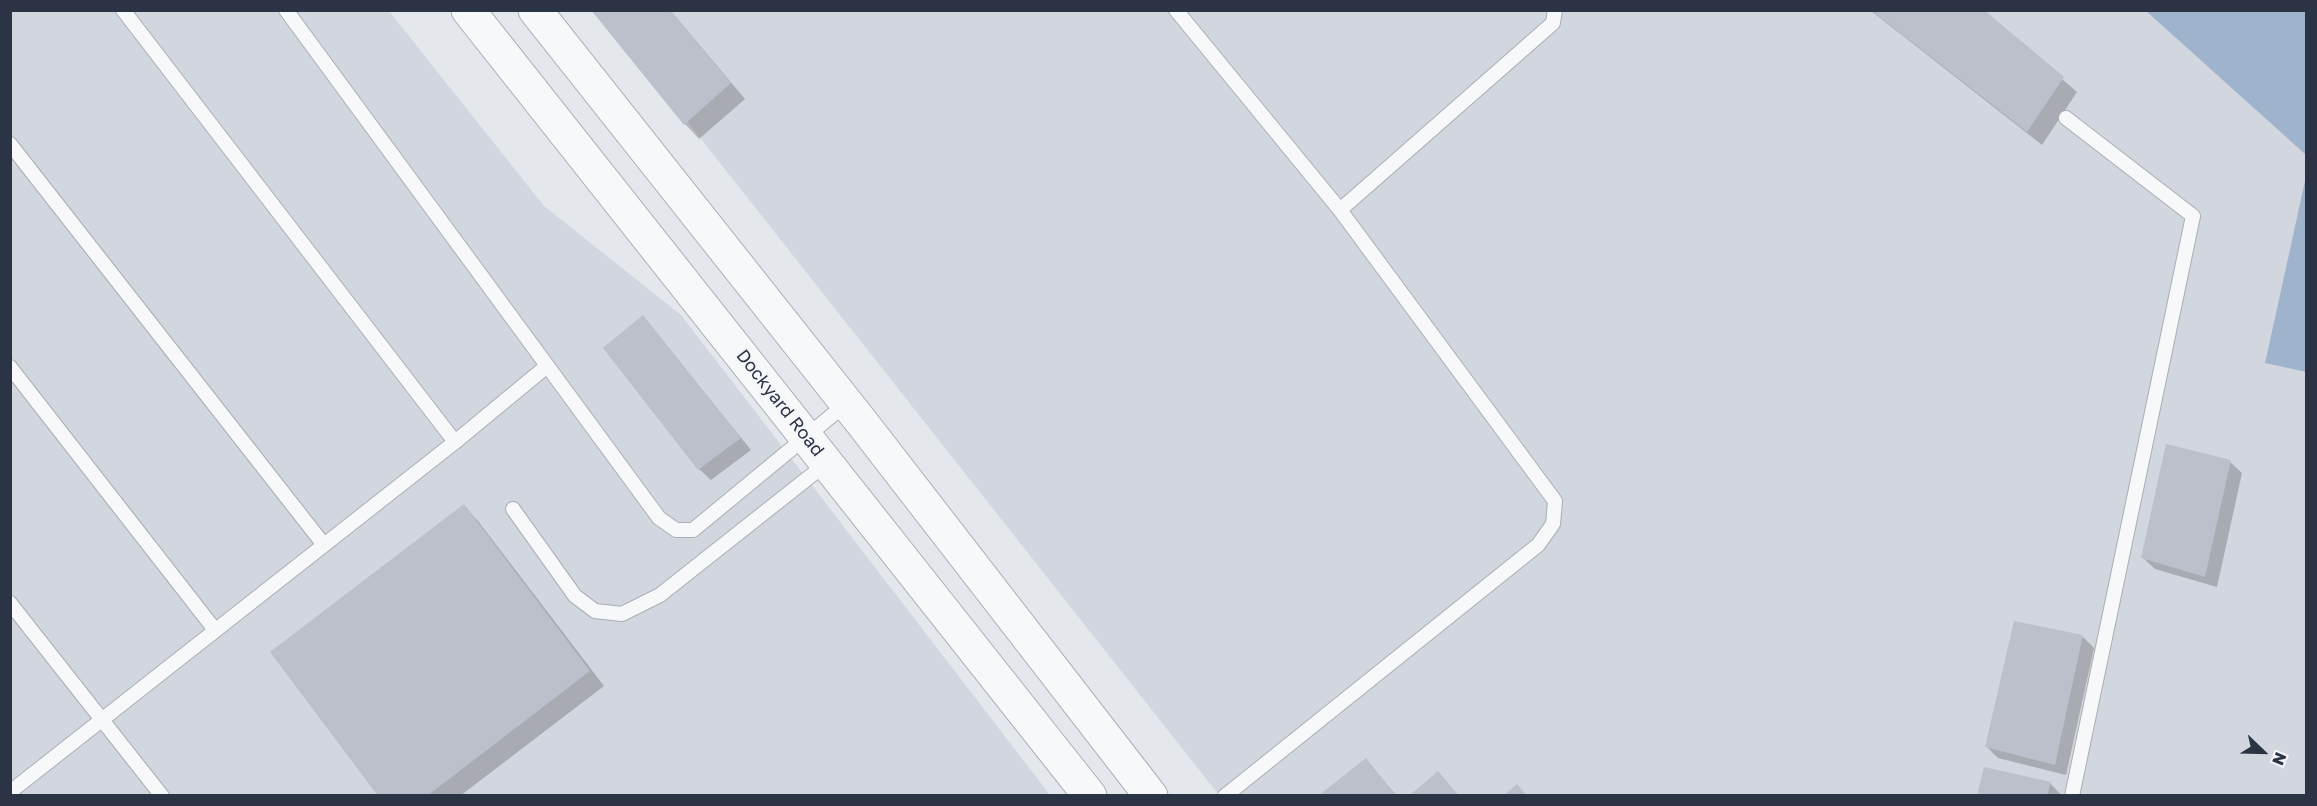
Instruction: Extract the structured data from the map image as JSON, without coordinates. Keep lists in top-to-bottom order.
{
  "streets": {
    "street": ["Dockyard Road"]
  },
  "north": "bottom right"
}
